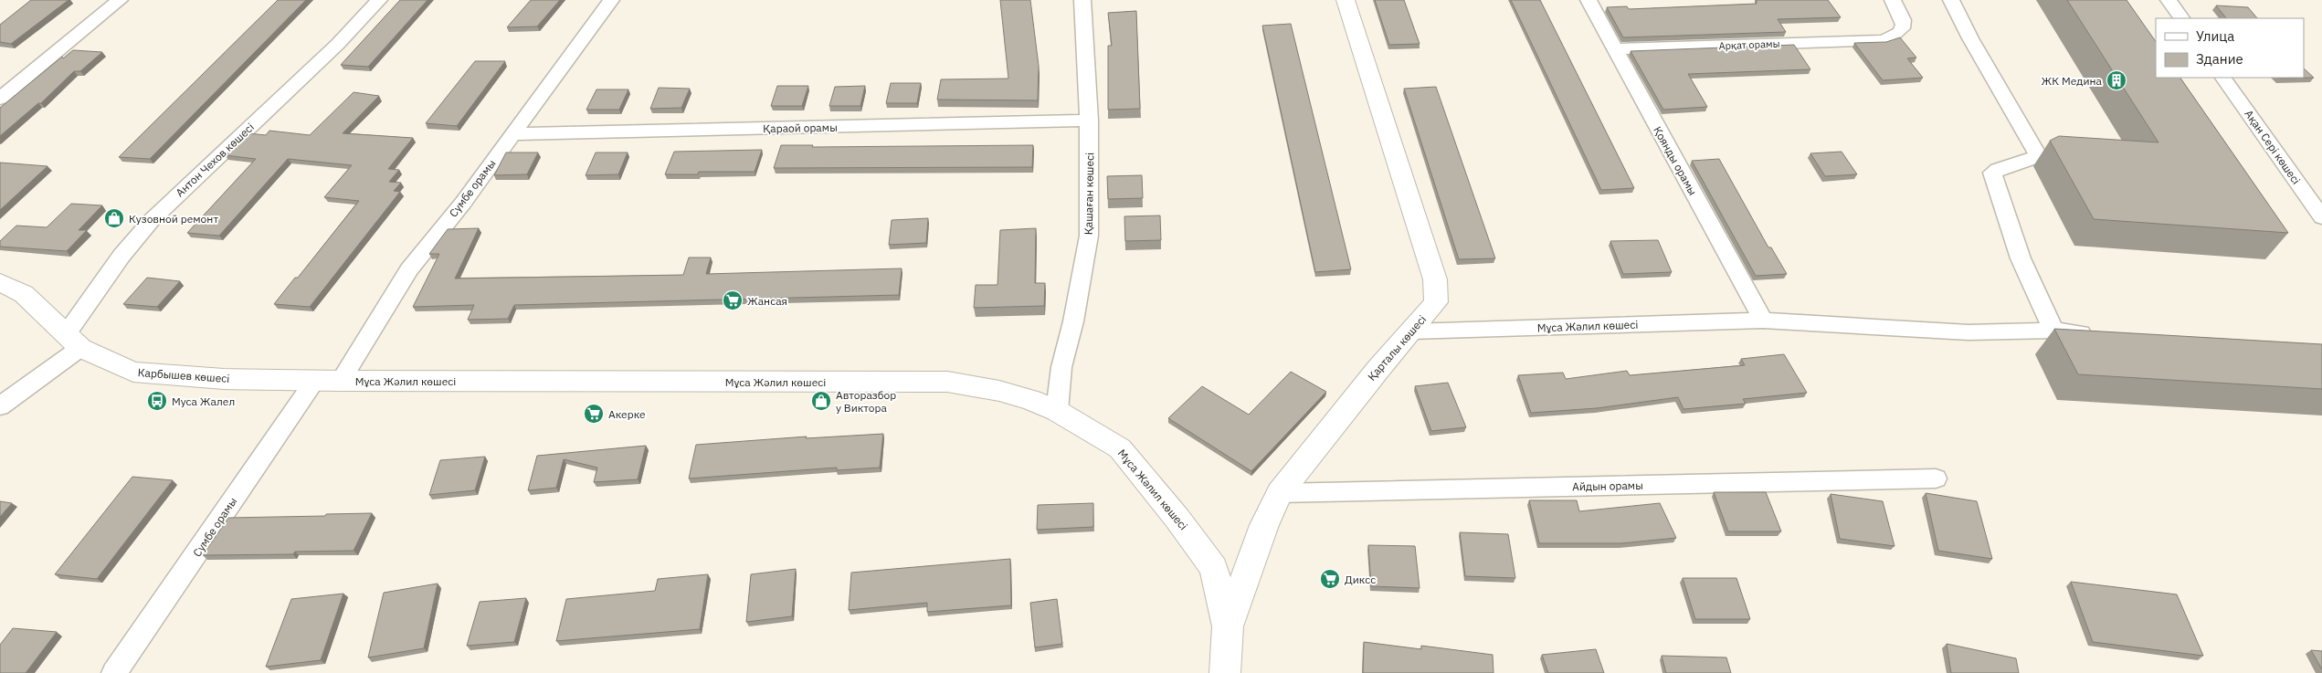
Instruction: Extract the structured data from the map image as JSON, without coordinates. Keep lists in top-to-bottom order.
{
  "streets": {
    "street": [
      "Арқат орамы",
      "Қараой орамы",
      "Ақан Сері көшесі",
      "Антон Чехов көшесі",
      "Қоянды орамы",
      "Сумбе орамы",
      "Қашаған көшесі",
      "Мұса Жәлил көшесі",
      "Қарталы көшесі",
      "Карбышев көшесі",
      "Айдын орамы"
    ]
  },
  "crossings": [
    ["Арқат орамы", "Қоянды орамы"],
    ["Қараой орамы", "Сумбе орамы"],
    ["Қараой орамы", "Қашаған көшесі"],
    ["Антон Чехов көшесі", "Карбышев көшесі"],
    ["Қоянды орамы", "Мұса Жәлил көшесі"],
    ["Сумбе орамы", "Мұса Жәлил көшесі"],
    ["Сумбе орамы", "Карбышев көшесі"],
    ["Қашаған көшесі", "Мұса Жәлил көшесі"],
    ["Мұса Жәлил көшесі", "Қарталы көшесі"],
    ["Мұса Жәлил көшесі", "Карбышев көшесі"],
    ["Қарталы көшесі", "Айдын орамы"]
  ],
  "places": {
    "building": ["ЖК Медина"],
    "shop": ["Кузовной ремонт", "Авторазбор у Виктора"],
    "supermarket": ["Жансая", "Акерке", "Диксс"],
    "bus stop": ["Муса Жалел"]
  },
  "legend": ["Улица", "Здание"]
}
